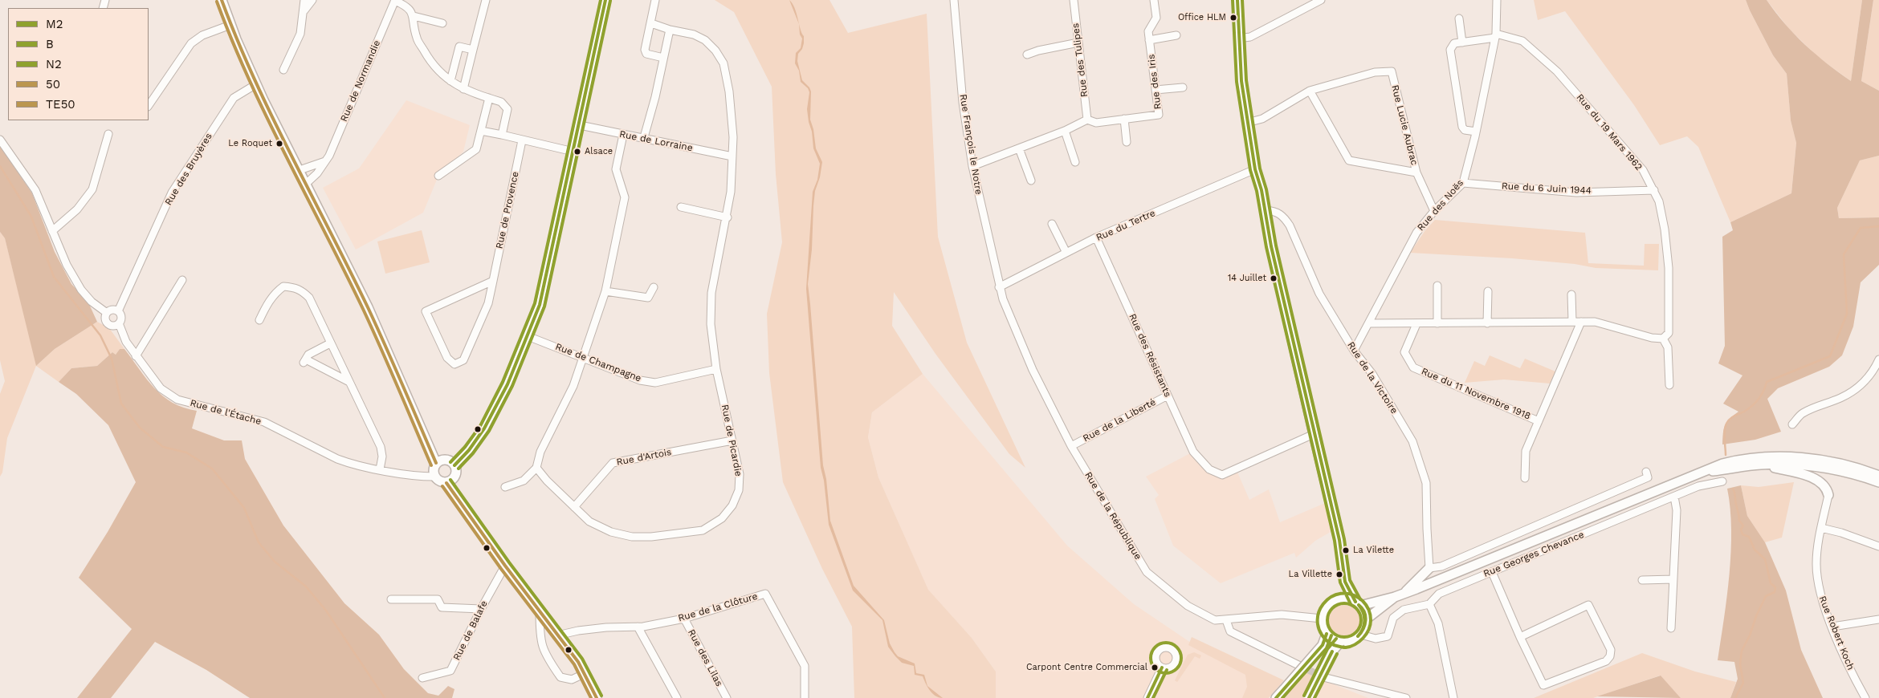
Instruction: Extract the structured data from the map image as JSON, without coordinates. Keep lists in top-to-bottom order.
{
  "streets": {
    "street": [
      "Rue des Tulipes",
      "Rue de Normandie",
      "Rue des Iris",
      "Rue Lucie Aubrac",
      "Rue du 19 Mars 1962",
      "Rue de Lorraine",
      "Rue François le Notre",
      "Rue des Bruyères",
      "Rue du 6 Juin 1944",
      "Rue des Noës",
      "Rue de Provence",
      "Rue du Tertre",
      "Rue des Résistants",
      "Rue de Champagne",
      "Rue de la Victoire",
      "Rue du 11 Novembre 1918",
      "Rue de l'Étache",
      "Rue de la Liberté",
      "Rue de Picardie",
      "Rue d'Artois",
      "Rue de la République",
      "Rue Georges Chevance",
      "Rue de la Clôture",
      "Rue de Balafe",
      "Rue Robert Koch",
      "Rue des Lilas"
    ]
  },
  "crossings": [
    ["Rue des Tulipes", "Rue des Iris"],
    ["Rue Lucie Aubrac", "Rue des Noës"],
    ["Rue du 19 Mars 1962", "Rue du 6 Juin 1944"],
    ["Rue du 19 Mars 1962", "Rue des Noës"],
    ["Rue de Lorraine", "Rue de Picardie"],
    ["Rue François le Notre", "Rue du Tertre"],
    ["Rue François le Notre", "Rue de la République"],
    ["Rue des Bruyères", "Rue de l'Étache"],
    ["Rue du 6 Juin 1944", "Rue des Noës"],
    ["Rue des Noës", "Rue de la Victoire"],
    ["Rue du Tertre", "Rue des Résistants"],
    ["Rue du Tertre", "Rue de la République"],
    ["Rue des Résistants", "Rue de la Liberté"],
    ["Rue de Champagne", "Rue de Picardie"],
    ["Rue de la Liberté", "Rue de la République"],
    ["Rue de Picardie", "Rue d'Artois"],
    ["Rue de la République", "Rue Georges Chevance"],
    ["Rue de la Clôture", "Rue des Lilas"]
  ],
  "places": [
    "Office HLM",
    "Le Roquet",
    "Alsace",
    "14 Juillet",
    "La Vilette",
    "La Villette",
    "Carpont Centre Commercial"
  ],
  "lines": [
    "transit line M2",
    "transit line B",
    "transit line N2",
    "transit line 50",
    "transit line TE50"
  ],
  "legend": [
    "M2",
    "B",
    "N2",
    "50",
    "TE50"
  ]
}
